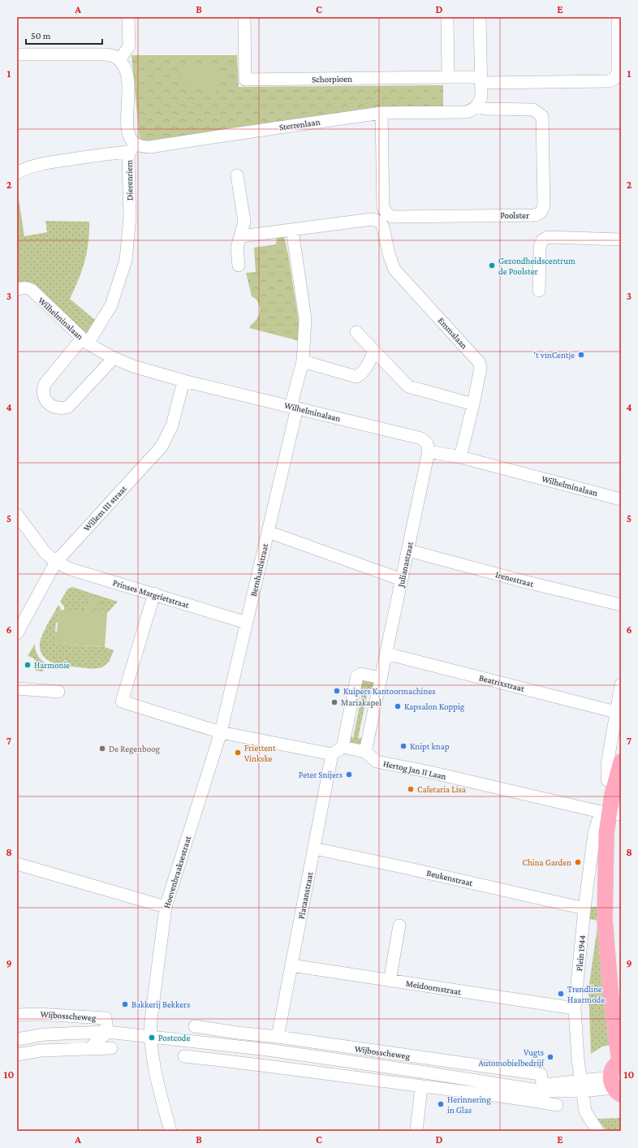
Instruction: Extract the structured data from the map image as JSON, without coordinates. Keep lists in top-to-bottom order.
{
  "streets": {
    "street": [
      "Schorpioen",
      "Sterrenlaan",
      "Dierenriem",
      "Poolster",
      "Wilhelminalaan",
      "Emmalaan",
      "Willem III straat",
      "Julianastraat",
      "Bernhardstraat",
      "Irenestraat",
      "Prinses Margrietstraat",
      "Beatrixstraat",
      "Hertog Jan II Laan",
      "Hoevenbraaksestraat",
      "Beukenstraat",
      "Plataanstraat",
      "Plein 1944",
      "Meidoornstraat",
      "Wijbosscheweg"
    ]
  },
  "crossings": [
    ["Sterrenlaan", "Dierenriem"],
    ["Sterrenlaan", "Poolster"],
    ["Dierenriem", "Wilhelminalaan"],
    ["Poolster", "Emmalaan"],
    ["Wilhelminalaan", "Emmalaan"],
    ["Wilhelminalaan", "Willem III straat"],
    ["Wilhelminalaan", "Julianastraat"],
    ["Wilhelminalaan", "Bernhardstraat"],
    ["Willem III straat", "Prinses Margrietstraat"],
    ["Julianastraat", "Irenestraat"],
    ["Julianastraat", "Beatrixstraat"],
    ["Julianastraat", "Hertog Jan II Laan"],
    ["Bernhardstraat", "Prinses Margrietstraat"],
    ["Bernhardstraat", "Hertog Jan II Laan"],
    ["Bernhardstraat", "Hoevenbraaksestraat"],
    ["Prinses Margrietstraat", "Hertog Jan II Laan"],
    ["Hertog Jan II Laan", "Hoevenbraaksestraat"],
    ["Hertog Jan II Laan", "Plataanstraat"],
    ["Hertog Jan II Laan", "Plein 1944"],
    ["Hoevenbraaksestraat", "Wijbosscheweg"],
    ["Beukenstraat", "Plataanstraat"],
    ["Beukenstraat", "Plein 1944"],
    ["Plataanstraat", "Meidoornstraat"],
    ["Plataanstraat", "Wijbosscheweg"],
    ["Plein 1944", "Meidoornstraat"],
    ["Plein 1944", "Wijbosscheweg"]
  ],
  "places": [
    "Gezondheidscentrum de Poolster",
    "'t vinCentje",
    "Harmonie",
    "Kuipers Kantoormachines",
    "Mariakapel",
    "Kapsalon Koppig",
    "Knipt knap",
    "De Regenboog",
    "Friettent Vinkske",
    "Peter Snijers",
    "Cafetaria Lisa",
    "China Garden",
    "Trendline Haarmode",
    "Bakkerij Bekkers",
    "Postcode",
    "Vugts Automobielbedrijf",
    "Herinnering in Glas"
  ],
  "scale_bar": "50 m",
  "grid": {
    "columns": [
      "A",
      "B",
      "C",
      "D",
      "E"
    ],
    "rows": [
      "1",
      "2",
      "3",
      "4",
      "5",
      "6",
      "7",
      "8",
      "9",
      "10"
    ]
  }
}
